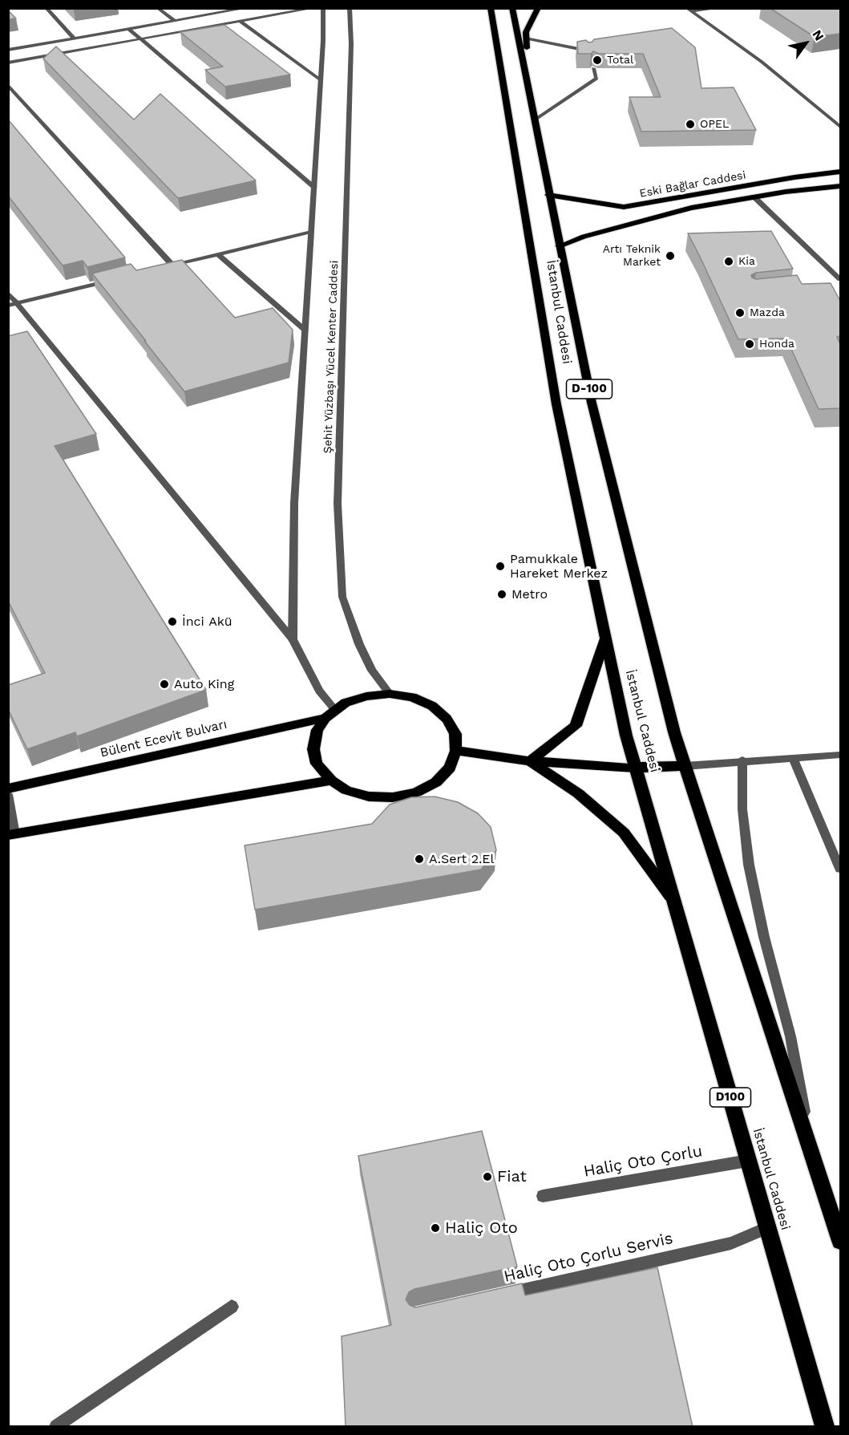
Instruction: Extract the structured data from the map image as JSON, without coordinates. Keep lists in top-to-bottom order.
{
  "streets": {
    "highway": ["İstanbul Caddesi", "D-100", "D100"],
    "main road": ["Eski Bağlar Caddesi", "Bülent Ecevit Bulvarı"],
    "street": ["Şehit Yüzbaşı Yücel Kenter Caddesi", "Haliç Oto Çorlu", "Haliç Oto Çorlu Servis"]
  },
  "crossings": [
    ["Eski Bağlar Caddesi", "İstanbul Caddesi"],
    ["İstanbul Caddesi", "Haliç Oto Çorlu"],
    ["İstanbul Caddesi", "Haliç Oto Çorlu Servis"],
    ["Şehit Yüzbaşı Yücel Kenter Caddesi", "Bülent Ecevit Bulvarı"]
  ],
  "places": [
    "Total",
    "OPEL",
    "Artı Teknik Market",
    "Kia",
    "Mazda",
    "Honda",
    "Pamukkale Hareket Merkez",
    "Metro",
    "İnci Akü",
    "Auto King",
    "A.Sert 2.El",
    "Fiat",
    "Haliç Oto"
  ],
  "north": "top right"
}
